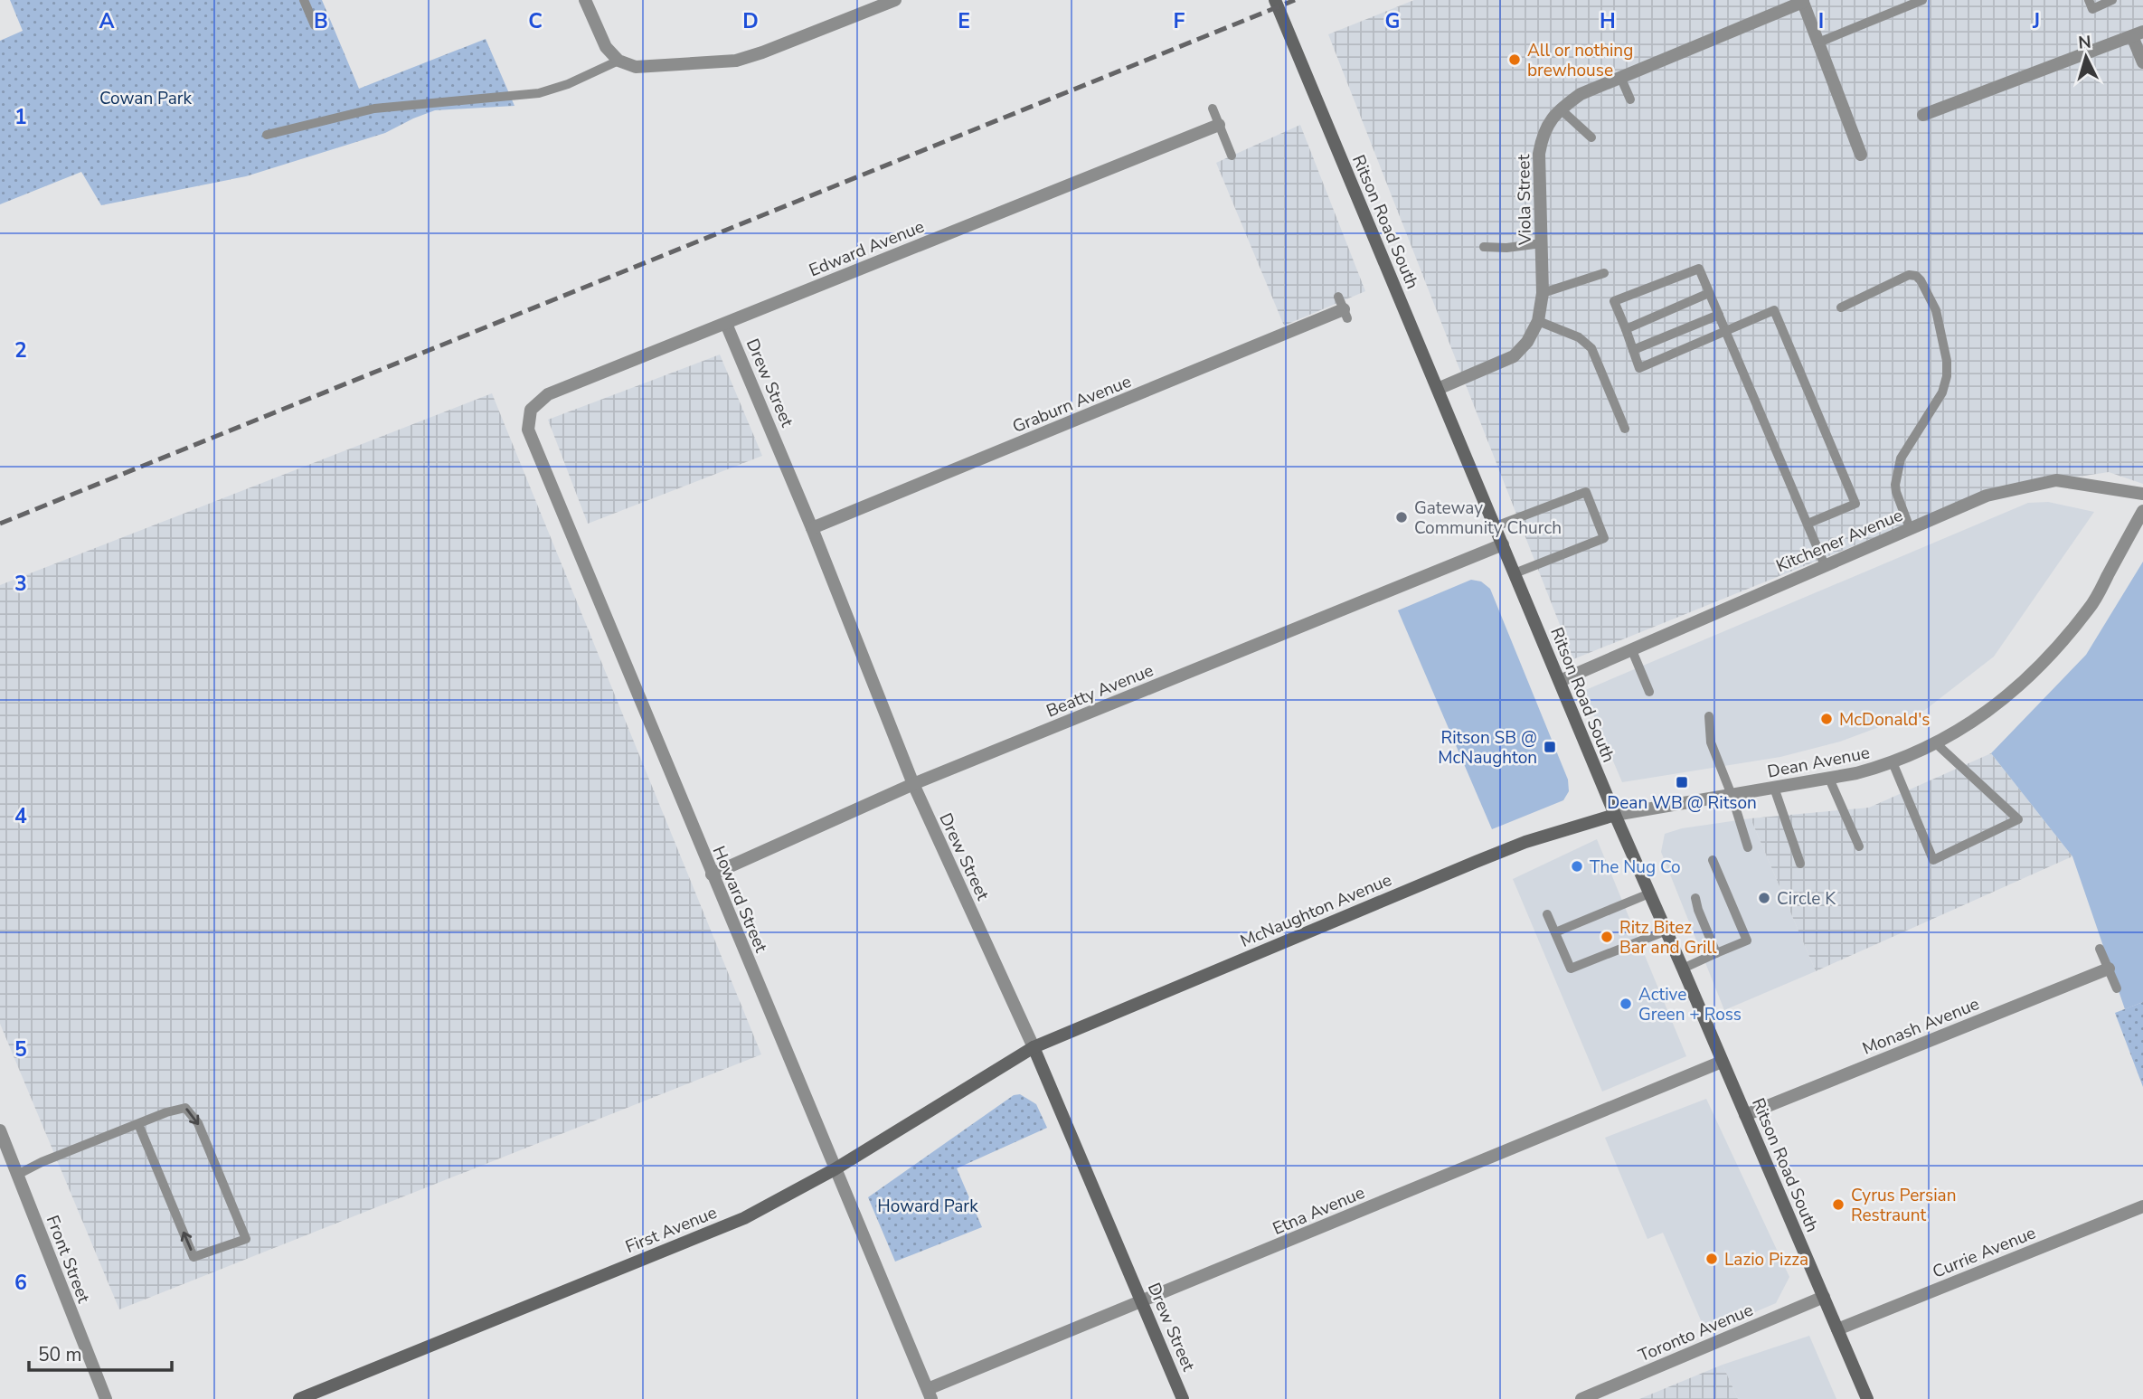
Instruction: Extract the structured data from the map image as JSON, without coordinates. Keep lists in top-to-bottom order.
{
  "streets": {
    "main road": [
      "Ritson Road South",
      "Drew Street",
      "McNaughton Avenue",
      "First Avenue"
    ],
    "street": [
      "Viola Street",
      "Edward Avenue",
      "Graburn Avenue",
      "Kitchener Avenue",
      "Beatty Avenue",
      "Dean Avenue",
      "Howard Street",
      "Monash Avenue",
      "Etna Avenue",
      "Currie Avenue",
      "Front Street",
      "Toronto Avenue"
    ]
  },
  "crossings": [
    ["Viola Street", "Ritson Road South"],
    ["Ritson Road South", "Kitchener Avenue"],
    ["Ritson Road South", "Beatty Avenue"],
    ["Ritson Road South", "Dean Avenue"],
    ["Ritson Road South", "McNaughton Avenue"],
    ["Ritson Road South", "Monash Avenue"],
    ["Ritson Road South", "Etna Avenue"],
    ["Ritson Road South", "Currie Avenue"],
    ["Ritson Road South", "Toronto Avenue"],
    ["Edward Avenue", "Drew Street"],
    ["Edward Avenue", "Howard Street"],
    ["Drew Street", "Graburn Avenue"],
    ["Drew Street", "Beatty Avenue"],
    ["Drew Street", "McNaughton Avenue"],
    ["Drew Street", "Etna Avenue"],
    ["Drew Street", "First Avenue"],
    ["Beatty Avenue", "Howard Street"],
    ["Dean Avenue", "McNaughton Avenue"],
    ["Howard Street", "Etna Avenue"],
    ["Howard Street", "First Avenue"],
    ["McNaughton Avenue", "First Avenue"]
  ],
  "parks": ["Cowan Park", "Howard Park"],
  "places": {
    "other": [
      "All or nothing brewhouse",
      "Gateway Community Church",
      "McDonald's",
      "The Nug Co",
      "Circle K",
      "Ritz Bitez Bar and Grill",
      "Active Green + Ross",
      "Cyrus Persian Restraunt",
      "Lazio Pizza"
    ],
    "transit": ["Ritson SB @ McNaughton", "Dean WB @ Ritson"]
  },
  "scale_bar": "50 m",
  "north": "top",
  "grid": {
    "columns": [
      "A",
      "B",
      "C",
      "D",
      "E",
      "F",
      "G",
      "H",
      "I",
      "J"
    ],
    "rows": [
      "1",
      "2",
      "3",
      "4",
      "5",
      "6"
    ]
  }
}
